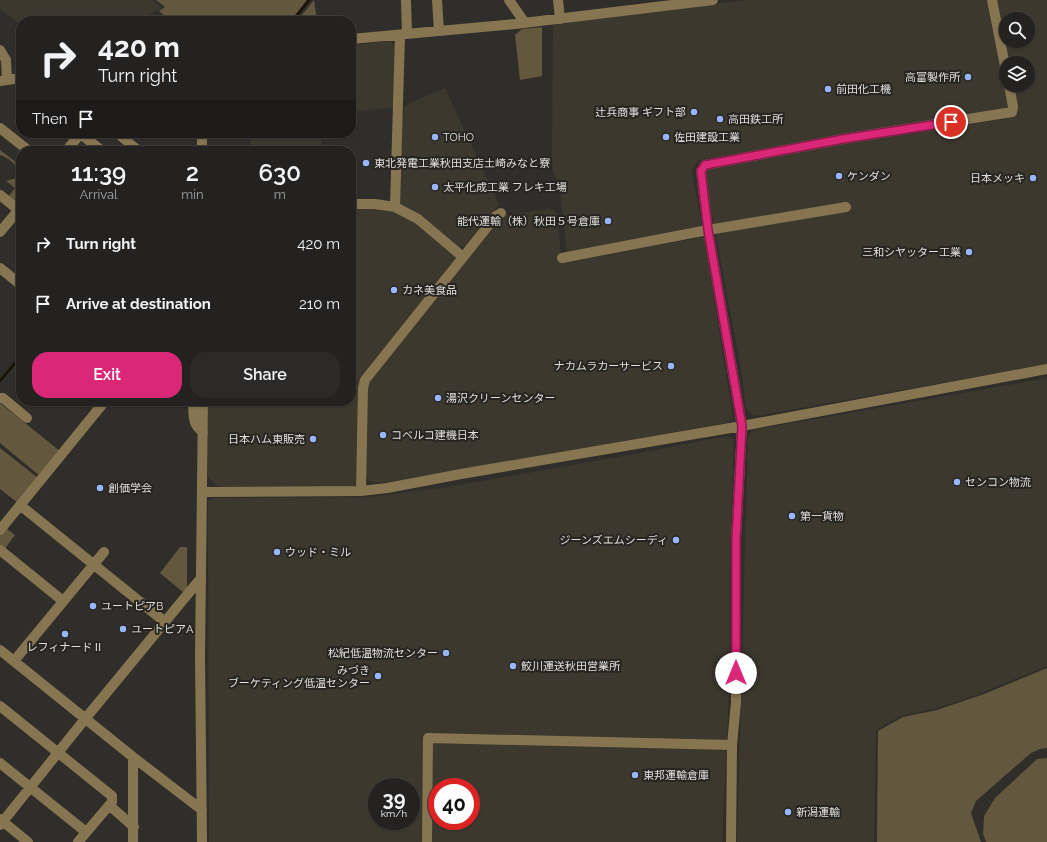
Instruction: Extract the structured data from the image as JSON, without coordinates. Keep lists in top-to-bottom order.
{
  "places": [
    "高富製作所",
    "前田化工機",
    "辻兵商事 ギフト部",
    "高田鉄工所",
    "TOHO",
    "佐田建設工業",
    "東北発電工業秋田支店土崎みなと寮",
    "ケンダン",
    "日本メッキ",
    "太平化成工業 フレキ工場",
    "能代運輸（株）秋田５号倉庫",
    "三和シヤッター工業",
    "カネ美食品",
    "ナカムラカーサービス",
    "湯沢クリーンセンター",
    "コベルコ建機日本",
    "日本ハム東販売",
    "センコン物流",
    "創価学会",
    "第一貨物",
    "ジーンズエムシーディ",
    "ウッド・ミル",
    "ユートピアB",
    "ユートピアA",
    "レフィナードⅡ",
    "松紀低温物流センター",
    "鮫川運送秋田営業所",
    "みづき ブーケティング低温センター",
    "東邦運輸倉庫",
    "新潟運輸"
  ],
  "page": {
    "turn": ["420 m", "Turn right"],
    "then": "Then",
    "eta": [
      "11:39",
      "Arrival",
      "2",
      "min",
      "630",
      "m"
    ],
    "list": [
      {
        "name": "Turn right",
        "value": "420 m"
      },
      {
        "name": "Arrive at destination",
        "value": "210 m"
      }
    ],
    "buttons": ["Exit", "Share"],
    "speed": "39 km/h",
    "limit": "40"
  }
}
